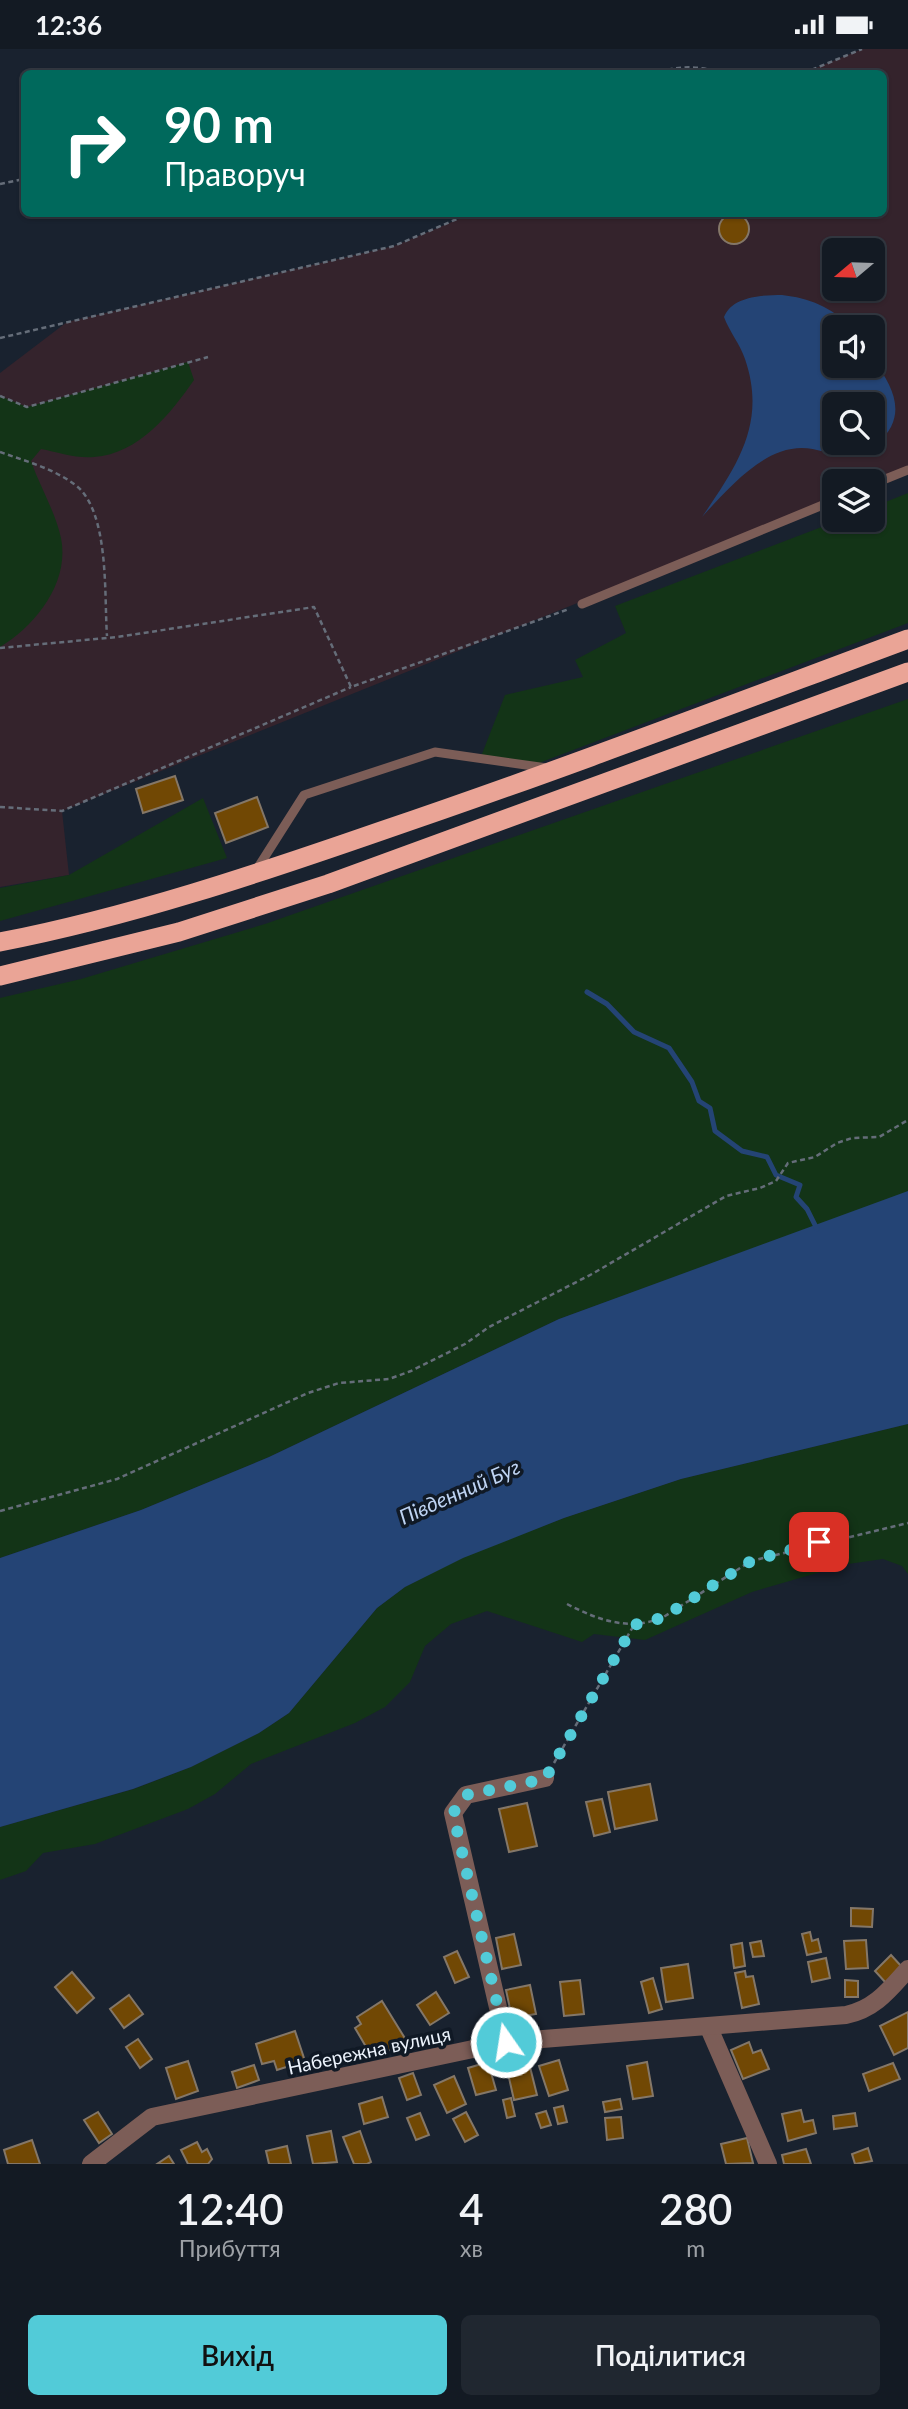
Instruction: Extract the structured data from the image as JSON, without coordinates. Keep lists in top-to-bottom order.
{
  "streets": {
    "street": ["Набережна вулиця"]
  },
  "water": ["Південний Буг"],
  "north": "left",
  "page": {
    "status": "12:36",
    "turn": ["90 m", "Праворуч"],
    "eta": [
      "12:40",
      "Прибуття",
      "4",
      "хв",
      "280",
      "m"
    ],
    "buttons": ["Вихід", "Поділитися"]
  }
}
